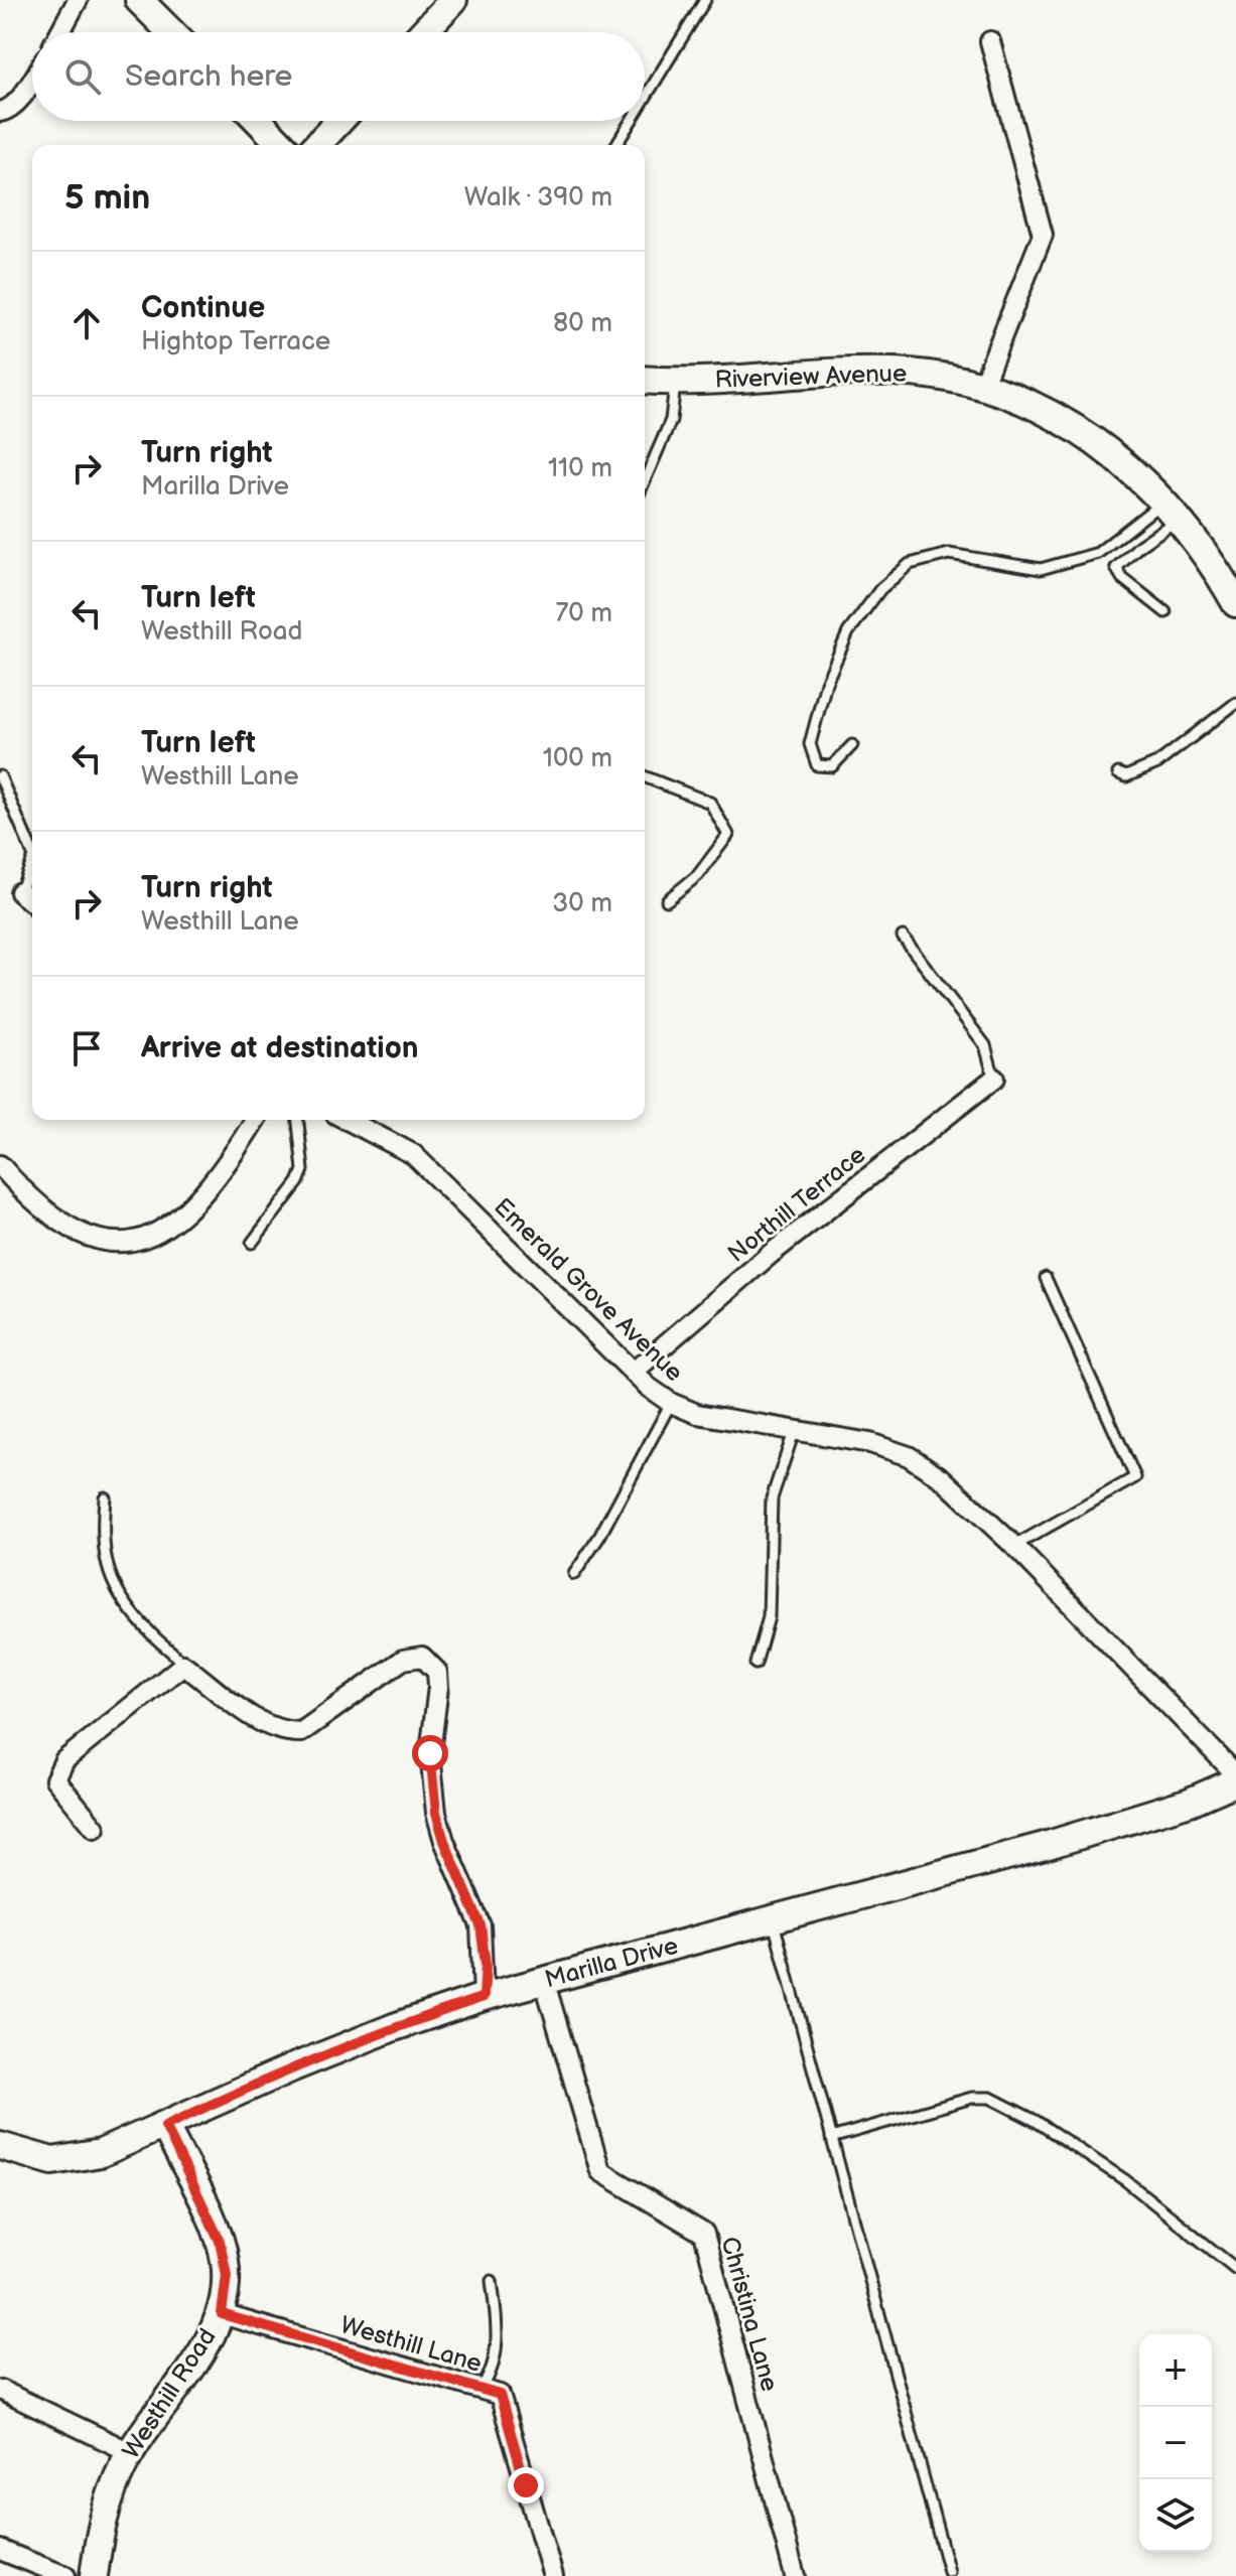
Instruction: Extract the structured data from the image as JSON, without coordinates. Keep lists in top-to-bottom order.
{
  "streets": {
    "street": [
      "Riverview Avenue",
      "Northill Terrace",
      "Emerald Grove Avenue",
      "Marilla Drive",
      "Christina Lane",
      "Westhill Lane",
      "Westhill Road"
    ]
  },
  "crossings": [
    ["Northill Terrace", "Emerald Grove Avenue"],
    ["Marilla Drive", "Christina Lane"],
    ["Marilla Drive", "Westhill Road"],
    ["Westhill Lane", "Westhill Road"]
  ],
  "page": {
    "search": "Search here",
    "heading": ["5 min", "Walk · 390 m"],
    "list": [
      ["Continue", "Hightop Terrace", "80 m"],
      ["Turn right", "Marilla Drive", "110 m"],
      ["Turn left", "Westhill Road", "70 m"],
      ["Turn left", "Westhill Lane", "100 m"],
      ["Turn right", "Westhill Lane", "30 m"],
      "Arrive at destination"
    ],
    "map_buttons": ["+", "−"]
  }
}
